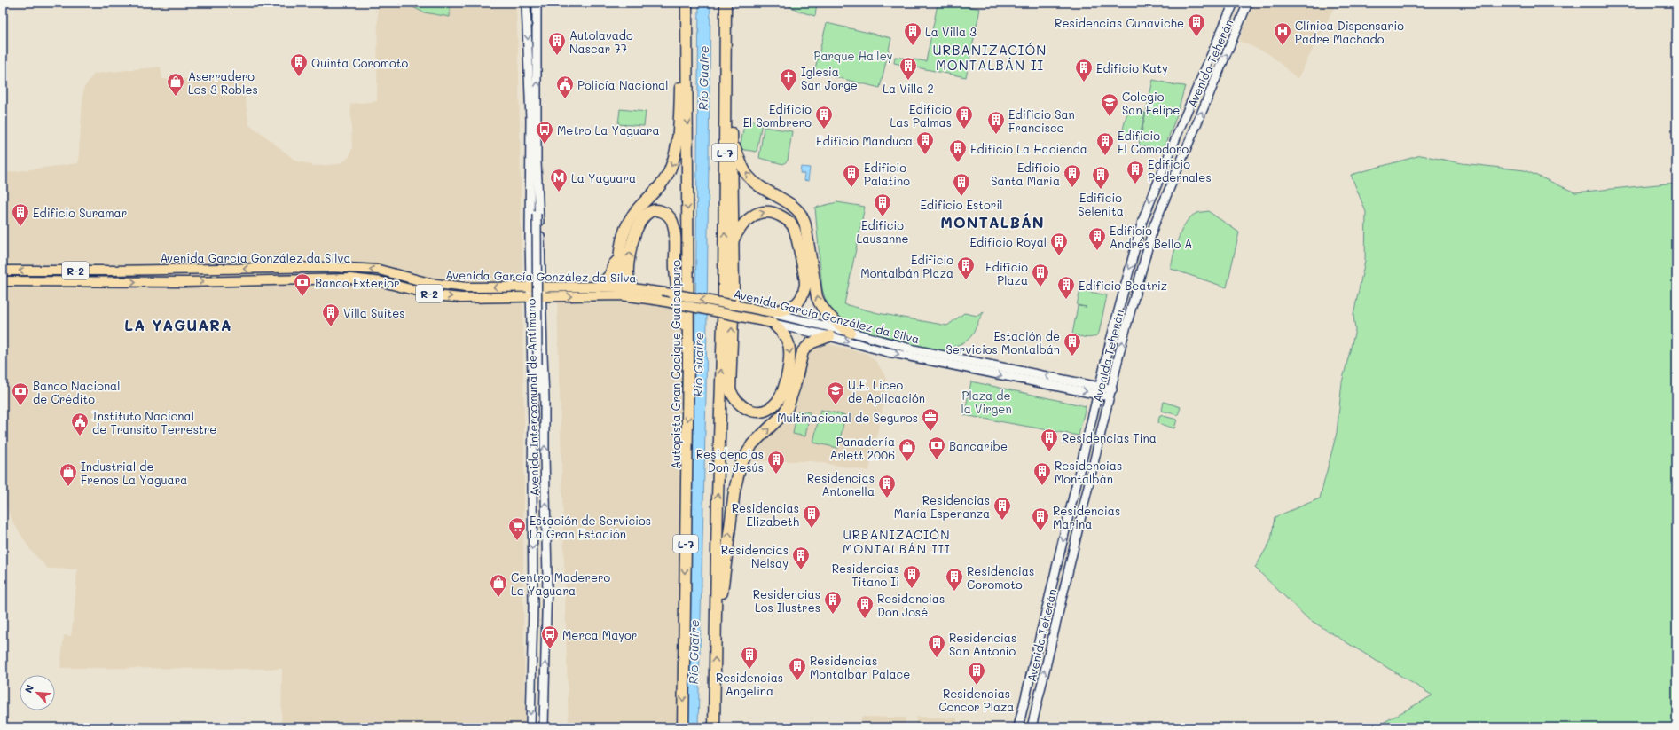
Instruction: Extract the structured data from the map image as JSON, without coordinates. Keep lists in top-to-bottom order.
{
  "streets": {
    "highway": ["L-7", "Autopista Gran Cacique Guaicaipuro"],
    "main road": [
      "Avenida Teherán",
      "Avenida García González da Silva",
      "R-2",
      "Avenida Intercomunal de Antímano"
    ]
  },
  "crossings": [
    ["Avenida Teherán", "Avenida García González da Silva"],
    ["Avenida García González da Silva", "Avenida Intercomunal de Antímano"]
  ],
  "districts": [
    "URBANIZACIÓN MONTALBÁN II",
    "MONTALBÁN",
    "LA YAGUARA",
    "URBANIZACIÓN MONTALBÁN III"
  ],
  "water": ["Río Guaire"],
  "parks": ["Parque Halley", "Plaza de la Virgen"],
  "places": {
    "building": [
      "Residencias Cunaviche",
      "La Villa 3",
      "Autolavado Nascar 77",
      "Quinta Coromoto",
      "La Villa 2",
      "Edificio Katy",
      "Edificio El Sombrero",
      "Edificio Las Palmas",
      "Edificio San Francisco",
      "Edificio Manduca",
      "Edificio El Comodoro",
      "Edificio La Hacienda",
      "Edificio Pedernales",
      "Edificio Palatino",
      "Edificio Santa María",
      "Edificio Selenita",
      "Edificio Estoril",
      "Edificio Lausanne",
      "Edificio Suramar",
      "Edificio Andrés Bello A",
      "Edificio Royal",
      "Edificio Montalbán Plaza",
      "Edificio Plaza",
      "Edificio Beatriz",
      "Villa Suites",
      "Estación de Servicios Montalbán",
      "Residencias Tina",
      "Residencias Don Jesús",
      "Residencias Montalbán",
      "Residencias Antonella",
      "Residencias María Esperanza",
      "Residencias Elizabeth",
      "Residencias Marina",
      "Residencias Nelsay",
      "Residencias Titano Ii",
      "Residencias Coromoto",
      "Residencias Los Ilustres",
      "Residencias Don José",
      "Residencias San Antonio",
      "Residencias Angelina",
      "Residencias Montalbán Palace",
      "Residencias Concor Plaza"
    ],
    "hospital": ["Clínica Dispensario Padre Machado"],
    "church": ["Iglesia San Jorge"],
    "shop": [
      "Aserradero Los 3 Robles",
      "Panadería Arlett 2006",
      "Industrial de Frenos La Yaguara",
      "Centro Maderero La Yaguara"
    ],
    "public building": ["Policía Nacional", "Instituto Nacional de Transito Terrestre"],
    "school or university": ["Colegio San Felipe", "U.E. Liceo de Aplicación"],
    "bus stop": ["Metro La Yaguara", "Merca Mayor"],
    "metro station": ["La Yaguara"],
    "bank": ["Banco Exterior", "Banco Nacional de Crédito", "Bancaribe"],
    "office": ["Multinacional de Seguros"],
    "supermarket": ["Estación de Servicios La Gran Estación"]
  },
  "north": "top left"
}
